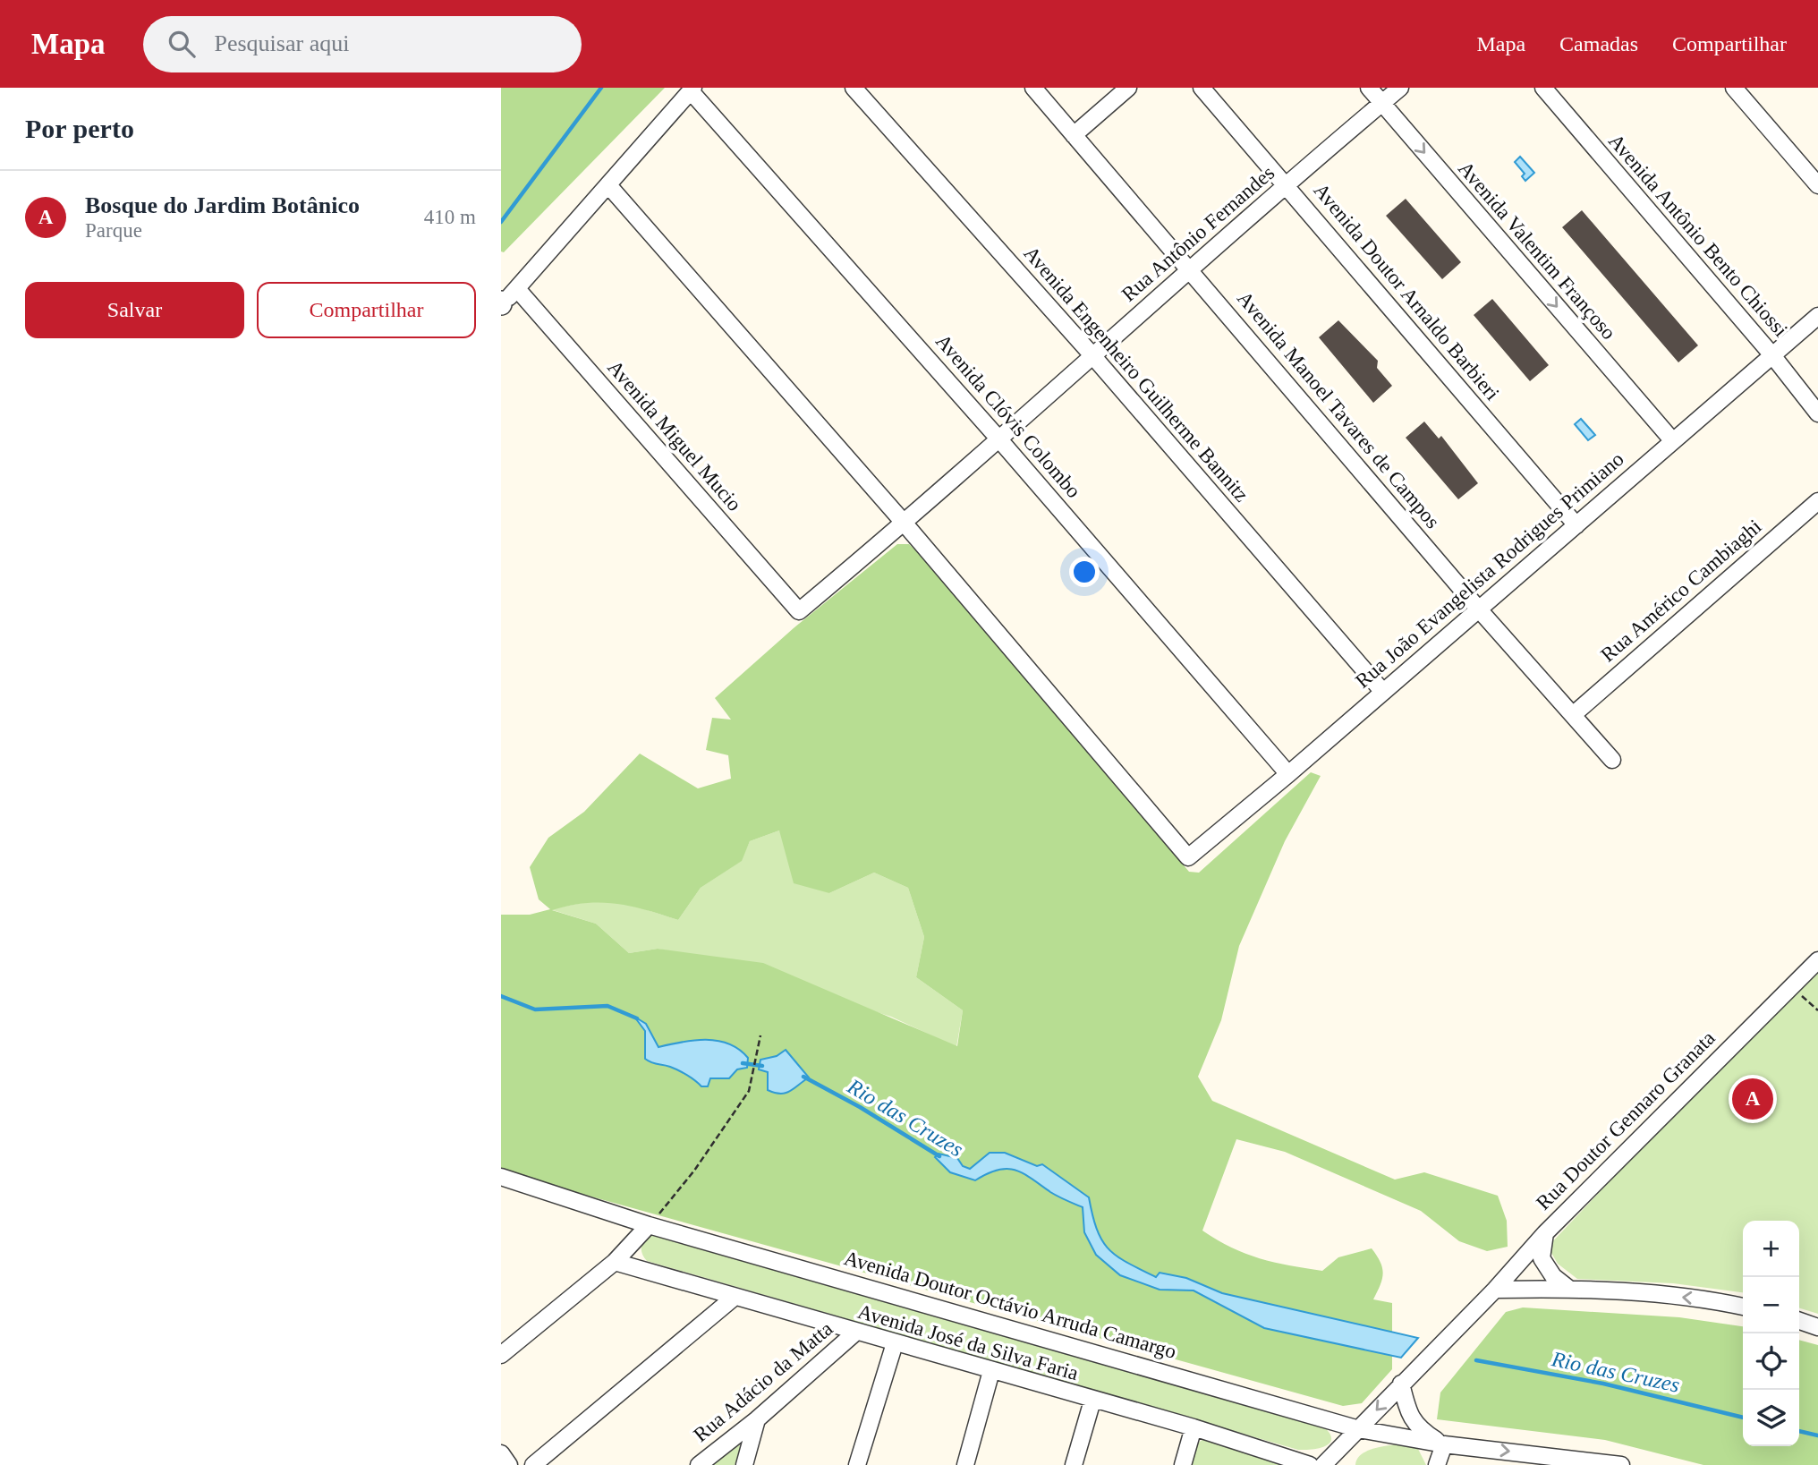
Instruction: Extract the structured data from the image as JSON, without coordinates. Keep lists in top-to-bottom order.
{
  "streets": {
    "street": [
      "Rua Antônio Fernandes",
      "Avenida Antônio Bento Chiossi",
      "Avenida Valentim Françoso",
      "Avenida Doutor Arnaldo Barbieri",
      "Avenida Engenheiro Guilherme Bannitz",
      "Avenida Manoel Tavares de Campos",
      "Avenida Clóvis Colombo",
      "Avenida Miguel Mucio",
      "Rua João Evangelista Rodrigues Primiano",
      "Rua Américo Cambiaghi",
      "Rua Doutor Gennaro Granata",
      "Avenida Doutor Octávio Arruda Camargo",
      "Avenida José da Silva Faria",
      "Rua Adácio da Matta"
    ]
  },
  "crossings": [
    ["Rua Antônio Fernandes", "Avenida Valentim Françoso"],
    ["Rua Antônio Fernandes", "Avenida Doutor Arnaldo Barbieri"],
    ["Rua Antônio Fernandes", "Avenida Engenheiro Guilherme Bannitz"],
    ["Rua Antônio Fernandes", "Avenida Manoel Tavares de Campos"],
    ["Rua Antônio Fernandes", "Avenida Clóvis Colombo"],
    ["Rua Antônio Fernandes", "Avenida Miguel Mucio"],
    ["Rua Antônio Fernandes", "Rua João Evangelista Rodrigues Primiano"],
    ["Avenida Antônio Bento Chiossi", "Rua João Evangelista Rodrigues Primiano"],
    ["Avenida Valentim Françoso", "Rua João Evangelista Rodrigues Primiano"],
    ["Avenida Doutor Arnaldo Barbieri", "Rua João Evangelista Rodrigues Primiano"],
    ["Avenida Engenheiro Guilherme Bannitz", "Rua João Evangelista Rodrigues Primiano"],
    ["Avenida Manoel Tavares de Campos", "Rua João Evangelista Rodrigues Primiano"],
    ["Avenida Manoel Tavares de Campos", "Rua Américo Cambiaghi"],
    ["Avenida Clóvis Colombo", "Rua João Evangelista Rodrigues Primiano"],
    ["Avenida José da Silva Faria", "Rua Adácio da Matta"]
  ],
  "one_way": ["Avenida Valentim Françoso"],
  "water": ["Rio das Cruzes"],
  "page": {
    "header": "Mapa",
    "search": "Pesquisar aqui",
    "nav": ["Mapa", "Camadas", "Compartilhar"],
    "heading": "Por perto",
    "list": [
      {
        "mark": "A",
        "name": "Bosque do Jardim Botânico",
        "note": "Parque",
        "value": "410 m"
      }
    ],
    "buttons": ["Salvar", "Compartilhar"],
    "pins": "A",
    "map_buttons": ["+", "−"]
  }
}
